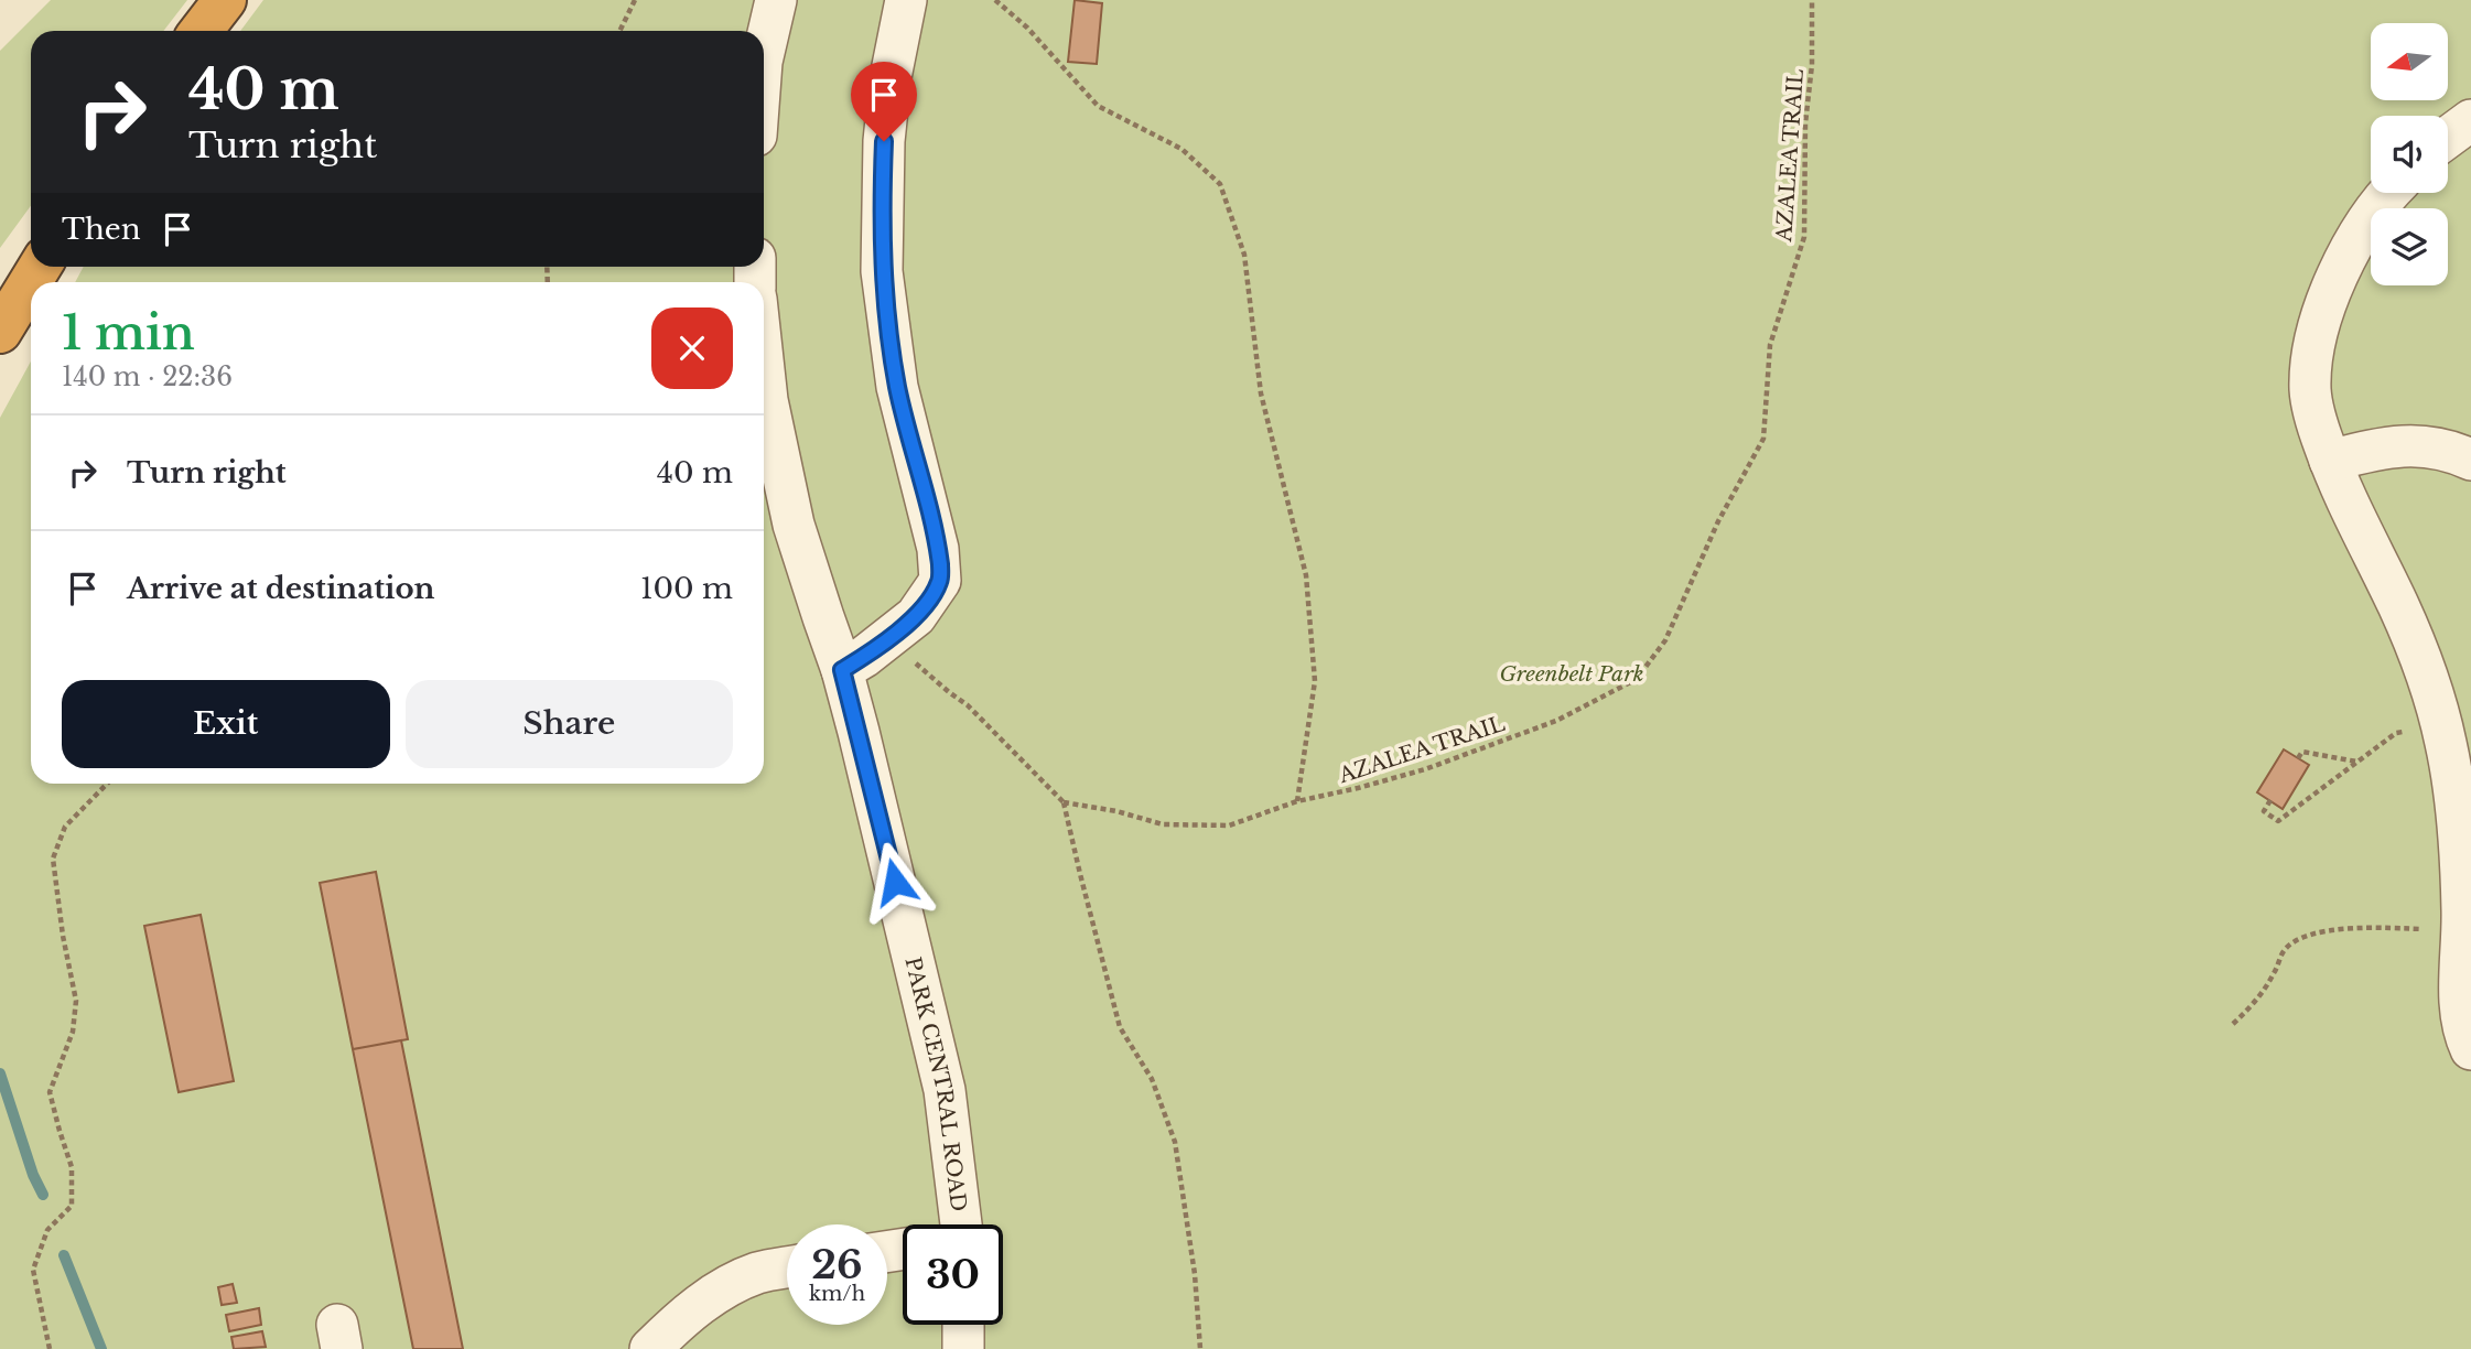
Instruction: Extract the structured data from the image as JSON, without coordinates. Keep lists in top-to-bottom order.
{
  "streets": {
    "street": ["PARK CENTRAL ROAD"],
    "path": ["AZALEA TRAIL"]
  },
  "parks": ["Greenbelt Park"],
  "north": "left",
  "page": {
    "turn": ["40 m", "Turn right"],
    "then": "Then",
    "heading": ["1 min", "140 m · 22:36"],
    "list": [
      {
        "name": "Turn right",
        "value": "40 m"
      },
      {
        "name": "Arrive at destination",
        "value": "100 m"
      }
    ],
    "buttons": ["Exit", "Share"],
    "speed": "26 km/h",
    "limit": "30"
  }
}
